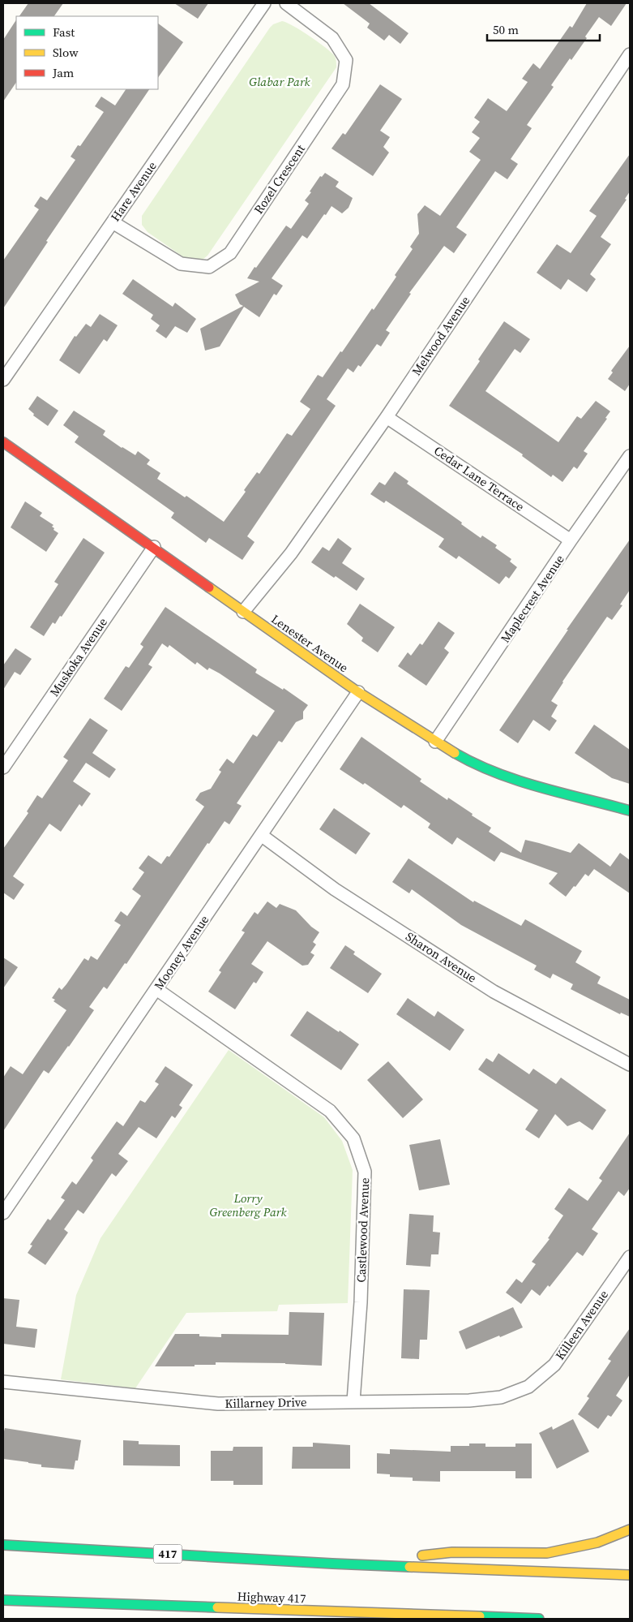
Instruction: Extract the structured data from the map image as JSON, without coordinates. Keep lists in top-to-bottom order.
{
  "streets": {
    "main road": ["Lenester Avenue", "417", "Highway 417"],
    "street": [
      "Rozel Crescent",
      "Hare Avenue",
      "Melwood Avenue",
      "Cedar Lane Terrace",
      "Maplecrest Avenue",
      "Muskoka Avenue",
      "Mooney Avenue",
      "Sharon Avenue",
      "Castlewood Avenue",
      "Killeen Avenue",
      "Killarney Drive"
    ]
  },
  "crossings": [
    ["Rozel Crescent", "Hare Avenue"],
    ["Melwood Avenue", "Cedar Lane Terrace"],
    ["Melwood Avenue", "Lenester Avenue"],
    ["Cedar Lane Terrace", "Maplecrest Avenue"],
    ["Maplecrest Avenue", "Lenester Avenue"],
    ["Lenester Avenue", "Muskoka Avenue"],
    ["Lenester Avenue", "Mooney Avenue"],
    ["Mooney Avenue", "Sharon Avenue"],
    ["Mooney Avenue", "Castlewood Avenue"],
    ["Castlewood Avenue", "Killarney Drive"],
    ["Killeen Avenue", "Killarney Drive"]
  ],
  "parks": ["Glabar Park", "Lorry Greenberg Park"],
  "legend": ["Fast", "Slow", "Jam"],
  "scale_bar": "50 m"
}
